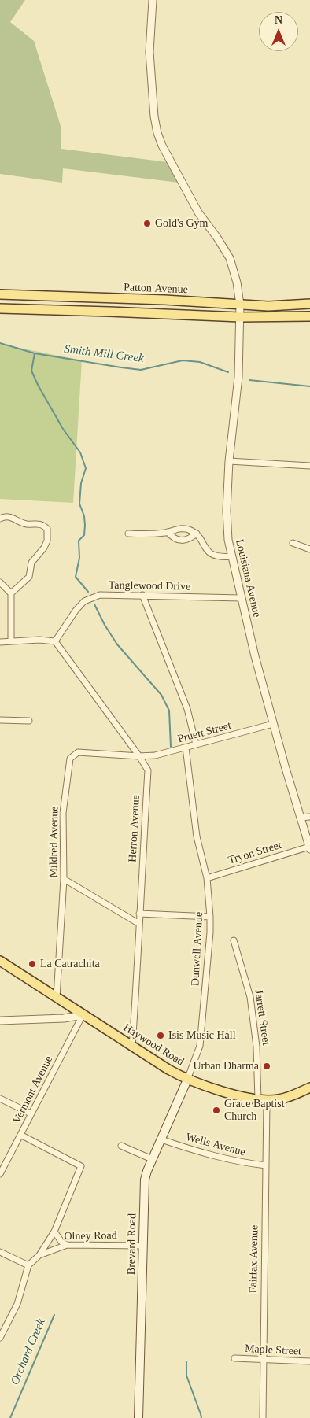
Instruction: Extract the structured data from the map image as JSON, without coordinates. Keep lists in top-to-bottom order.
{
  "streets": {
    "main road": ["Patton Avenue", "Haywood Road", "Brevard Road"],
    "street": [
      "Louisiana Avenue",
      "Tanglewood Drive",
      "Pruett Street",
      "Herron Avenue",
      "Mildred Avenue",
      "Tryon Street",
      "Dunwell Avenue",
      "Jarrett Street",
      "Vermont Avenue",
      "Wells Avenue",
      "Olney Road",
      "Fairfax Avenue",
      "Maple Street"
    ]
  },
  "crossings": [
    ["Patton Avenue", "Louisiana Avenue"],
    ["Louisiana Avenue", "Tanglewood Drive"],
    ["Louisiana Avenue", "Pruett Street"],
    ["Louisiana Avenue", "Tryon Street"],
    ["Tanglewood Drive", "Herron Avenue"],
    ["Pruett Street", "Herron Avenue"],
    ["Pruett Street", "Mildred Avenue"],
    ["Pruett Street", "Dunwell Avenue"],
    ["Herron Avenue", "Mildred Avenue"],
    ["Herron Avenue", "Haywood Road"],
    ["Mildred Avenue", "Haywood Road"],
    ["Tryon Street", "Dunwell Avenue"],
    ["Dunwell Avenue", "Haywood Road"],
    ["Dunwell Avenue", "Brevard Road"],
    ["Jarrett Street", "Haywood Road"],
    ["Jarrett Street", "Fairfax Avenue"],
    ["Haywood Road", "Vermont Avenue"],
    ["Haywood Road", "Brevard Road"],
    ["Haywood Road", "Fairfax Avenue"],
    ["Wells Avenue", "Brevard Road"],
    ["Wells Avenue", "Fairfax Avenue"],
    ["Olney Road", "Brevard Road"],
    ["Fairfax Avenue", "Maple Street"]
  ],
  "water": ["Smith Mill Creek", "Orchard Creek"],
  "places": [
    "Gold's Gym",
    "La Catrachita",
    "Isis Music Hall",
    "Urban Dharma",
    "Grace Baptist Church"
  ],
  "north": "top"
}
